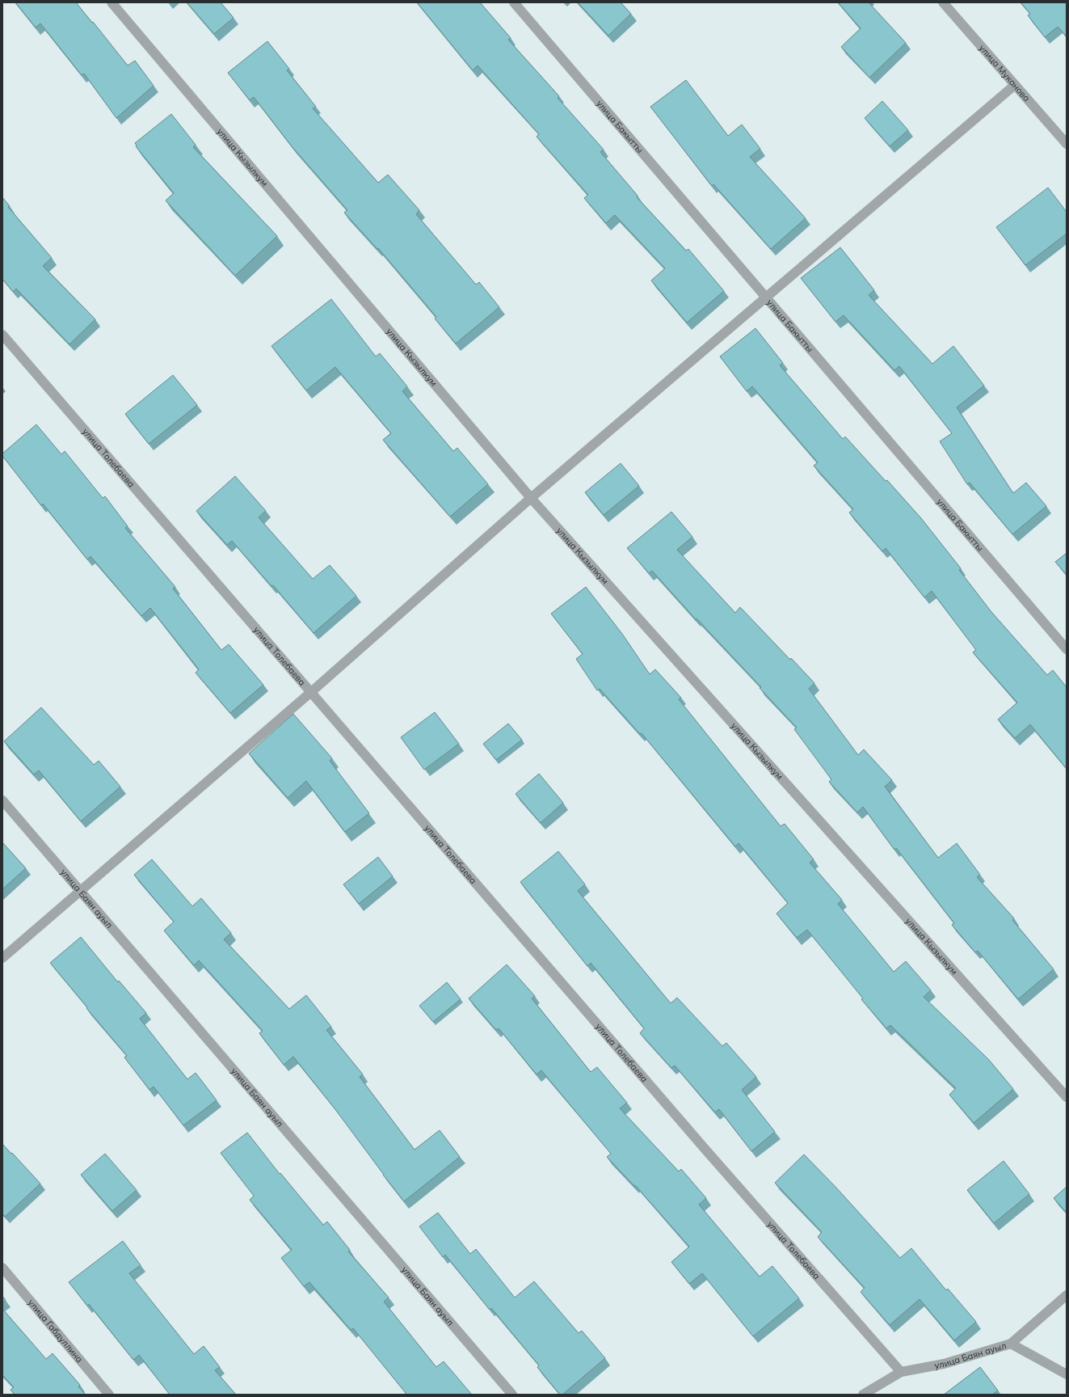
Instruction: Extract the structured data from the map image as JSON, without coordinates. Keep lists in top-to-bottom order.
{
  "streets": {
    "street": [
      "улица Муканова",
      "улица Бакытты",
      "улица Кызылкум",
      "улица Толебаева",
      "улица Баян ауыл",
      "улица Габдуллина"
    ]
  },
  "crossings": [
    ["улица Толебаева", "улица Баян ауыл"]
  ]
}
